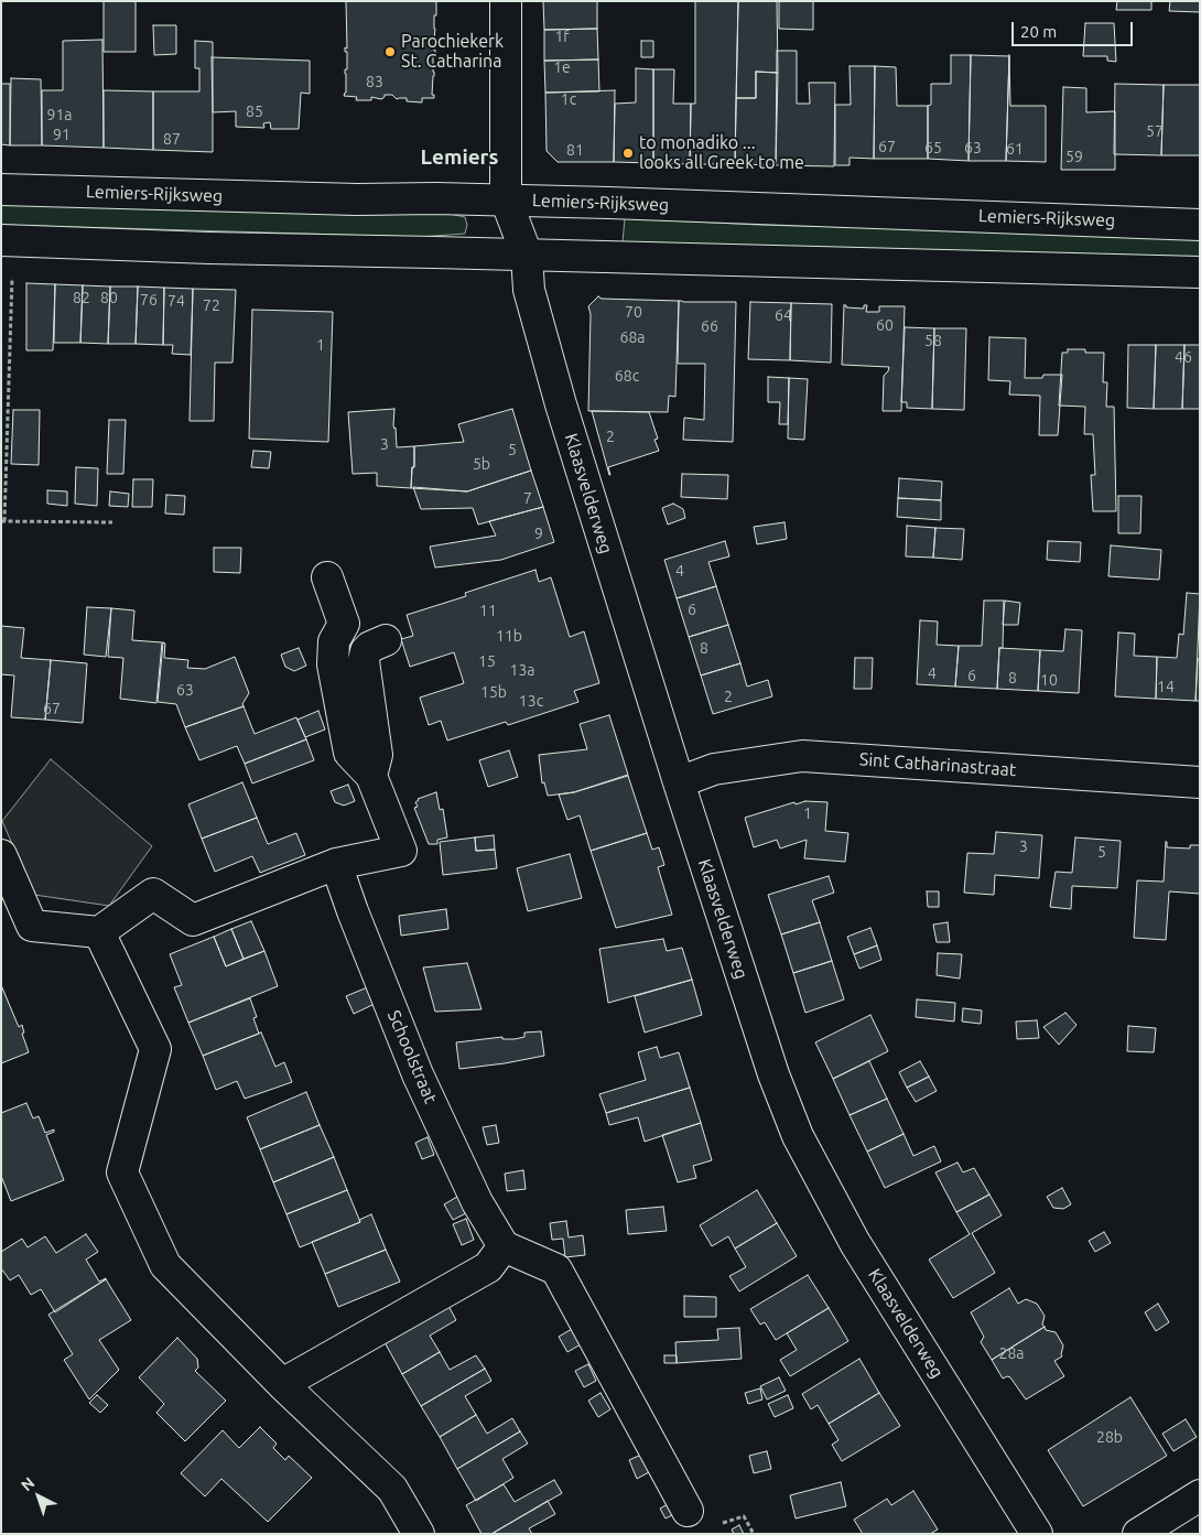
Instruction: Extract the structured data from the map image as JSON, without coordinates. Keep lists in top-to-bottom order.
{
  "streets": {
    "street": [
      "Lemiers-Rijksweg",
      "Klaasvelderweg",
      "Sint Catharinastraat",
      "Schoolstraat"
    ]
  },
  "crossings": [
    ["Lemiers-Rijksweg", "Klaasvelderweg"],
    ["Klaasvelderweg", "Sint Catharinastraat"]
  ],
  "districts": ["Lemiers"],
  "places": ["Parochiekerk St. Catharina", "to monadiko ... looks all Greek to me"],
  "house_numbers": [
    "1f",
    "1e",
    "83",
    "1c",
    "85",
    "91a",
    "57",
    "91",
    "87",
    "67",
    "65",
    "63",
    "61",
    "81",
    "59",
    "82",
    "80",
    "76",
    "74",
    "72",
    "70",
    "64",
    "60",
    "66",
    "68a",
    "58",
    "1",
    "46",
    "68c",
    "2",
    "3",
    "5",
    "5b",
    "7",
    "9",
    "4",
    "6",
    "11",
    "11b",
    "8",
    "15",
    "13a",
    "4",
    "6",
    "8",
    "10",
    "14",
    "63",
    "15b",
    "2",
    "13c",
    "67",
    "1",
    "3",
    "5",
    "28a",
    "28b"
  ],
  "scale_bar": "20 m",
  "north": "top left"
}
